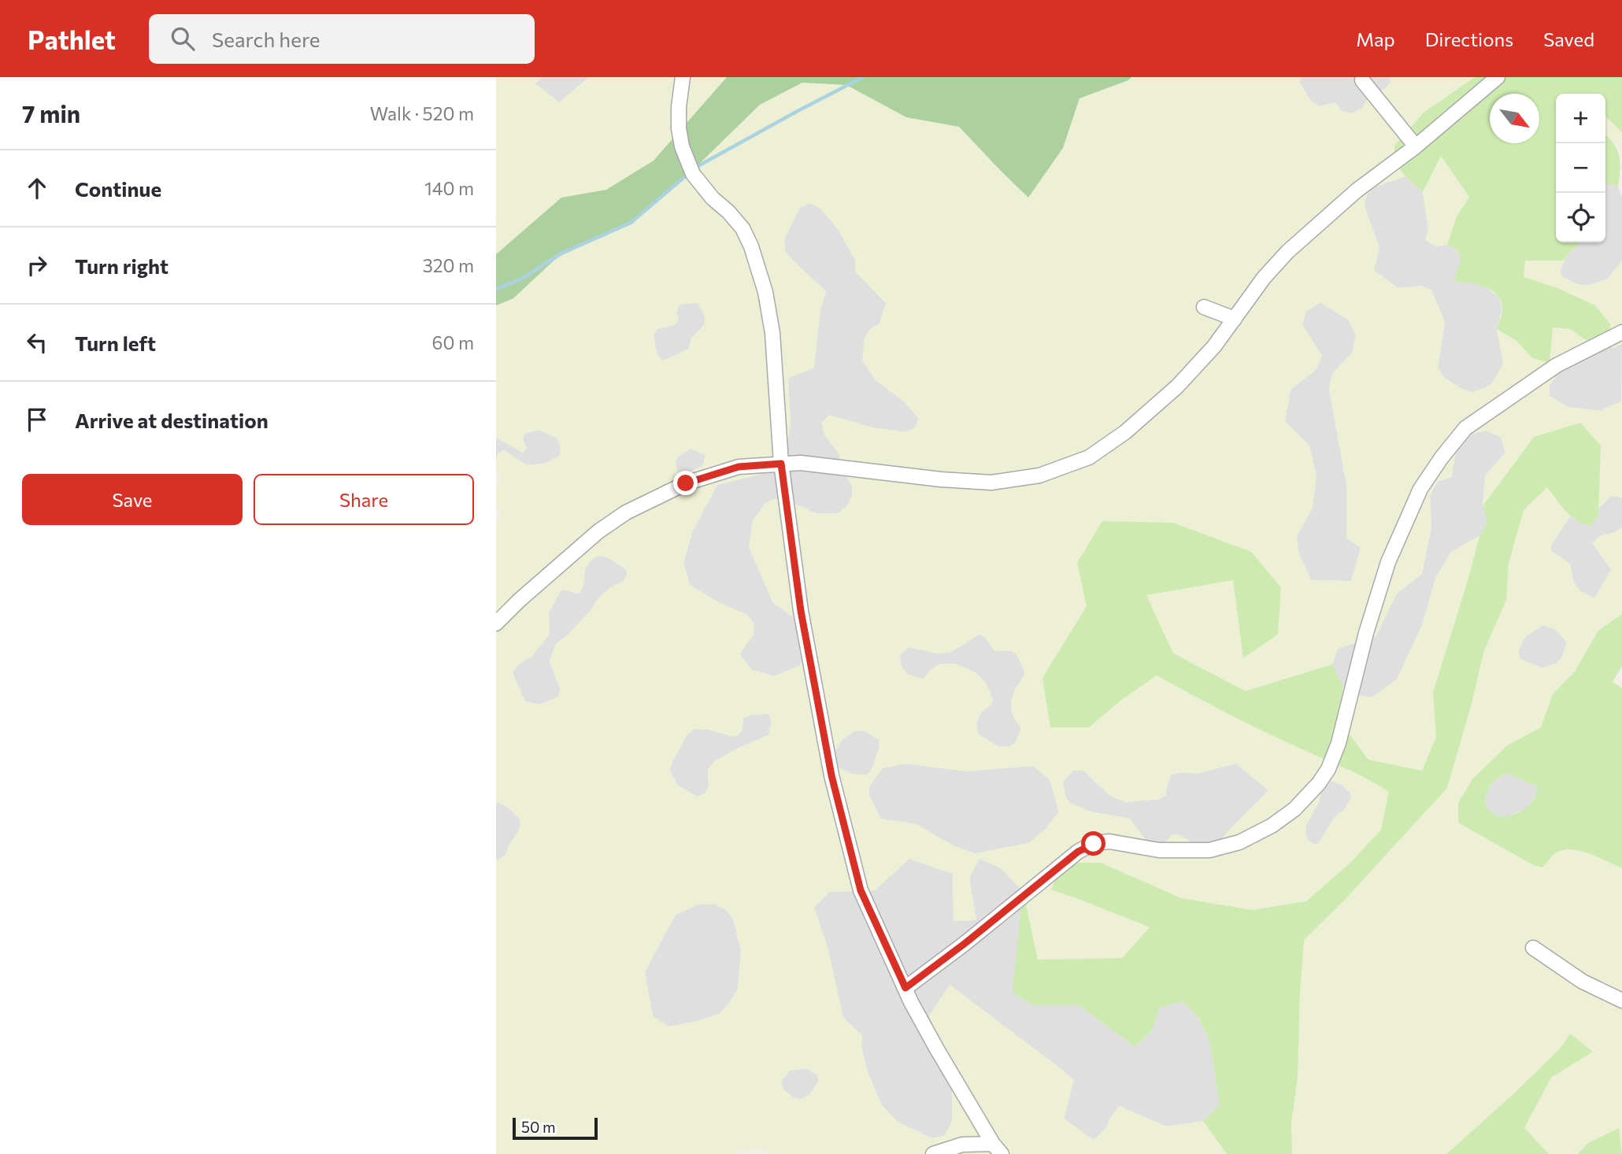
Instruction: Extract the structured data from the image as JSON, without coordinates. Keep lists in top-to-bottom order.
{
  "scale_bar": "50 m",
  "north": "bottom right",
  "page": {
    "header": "Pathlet",
    "search": "Search here",
    "nav": ["Map", "Directions", "Saved"],
    "heading": ["7 min", "Walk · 520 m"],
    "map_buttons": ["+", "−"],
    "list": [
      ["Continue", "140 m"],
      ["Turn right", "320 m"],
      ["Turn left", "60 m"],
      "Arrive at destination"
    ],
    "buttons": ["Save", "Share"],
    "scale": "50 m"
  }
}
